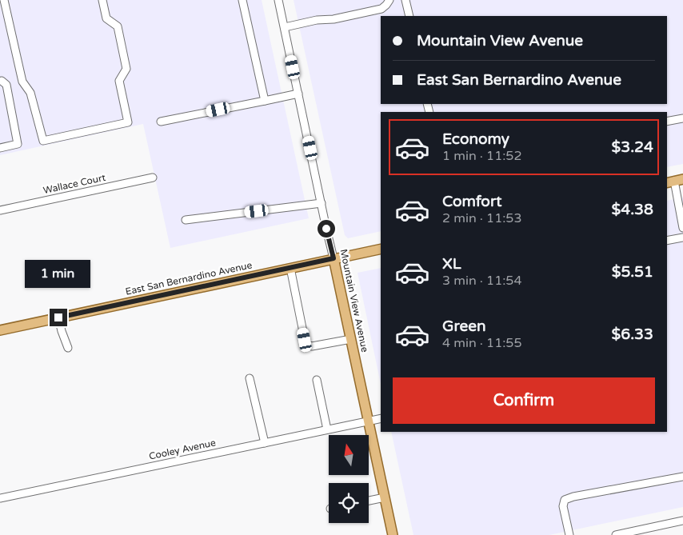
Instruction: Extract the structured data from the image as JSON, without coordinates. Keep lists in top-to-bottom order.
{
  "streets": {
    "main road": ["East San Bernardino Avenue", "Mountain View Avenue"],
    "street": ["Wallace Court", "Cooley Avenue"]
  },
  "crossings": [
    ["East San Bernardino Avenue", "Mountain View Avenue"],
    ["Mountain View Avenue", "Cooley Avenue"]
  ],
  "north": "top",
  "page": {
    "banner": ["Mountain View Avenue", "East San Bernardino Avenue"],
    "list": [
      {
        "name": "Economy",
        "note": "1 min · 11:52",
        "value": "$3.24"
      },
      {
        "name": "Comfort",
        "note": "2 min · 11:53",
        "value": "$4.38"
      },
      {
        "name": "XL",
        "note": "3 min · 11:54",
        "value": "$5.51"
      },
      {
        "name": "Green",
        "note": "4 min · 11:55",
        "value": "$6.33"
      }
    ],
    "bubble": "1 min",
    "buttons": "Confirm"
  }
}
